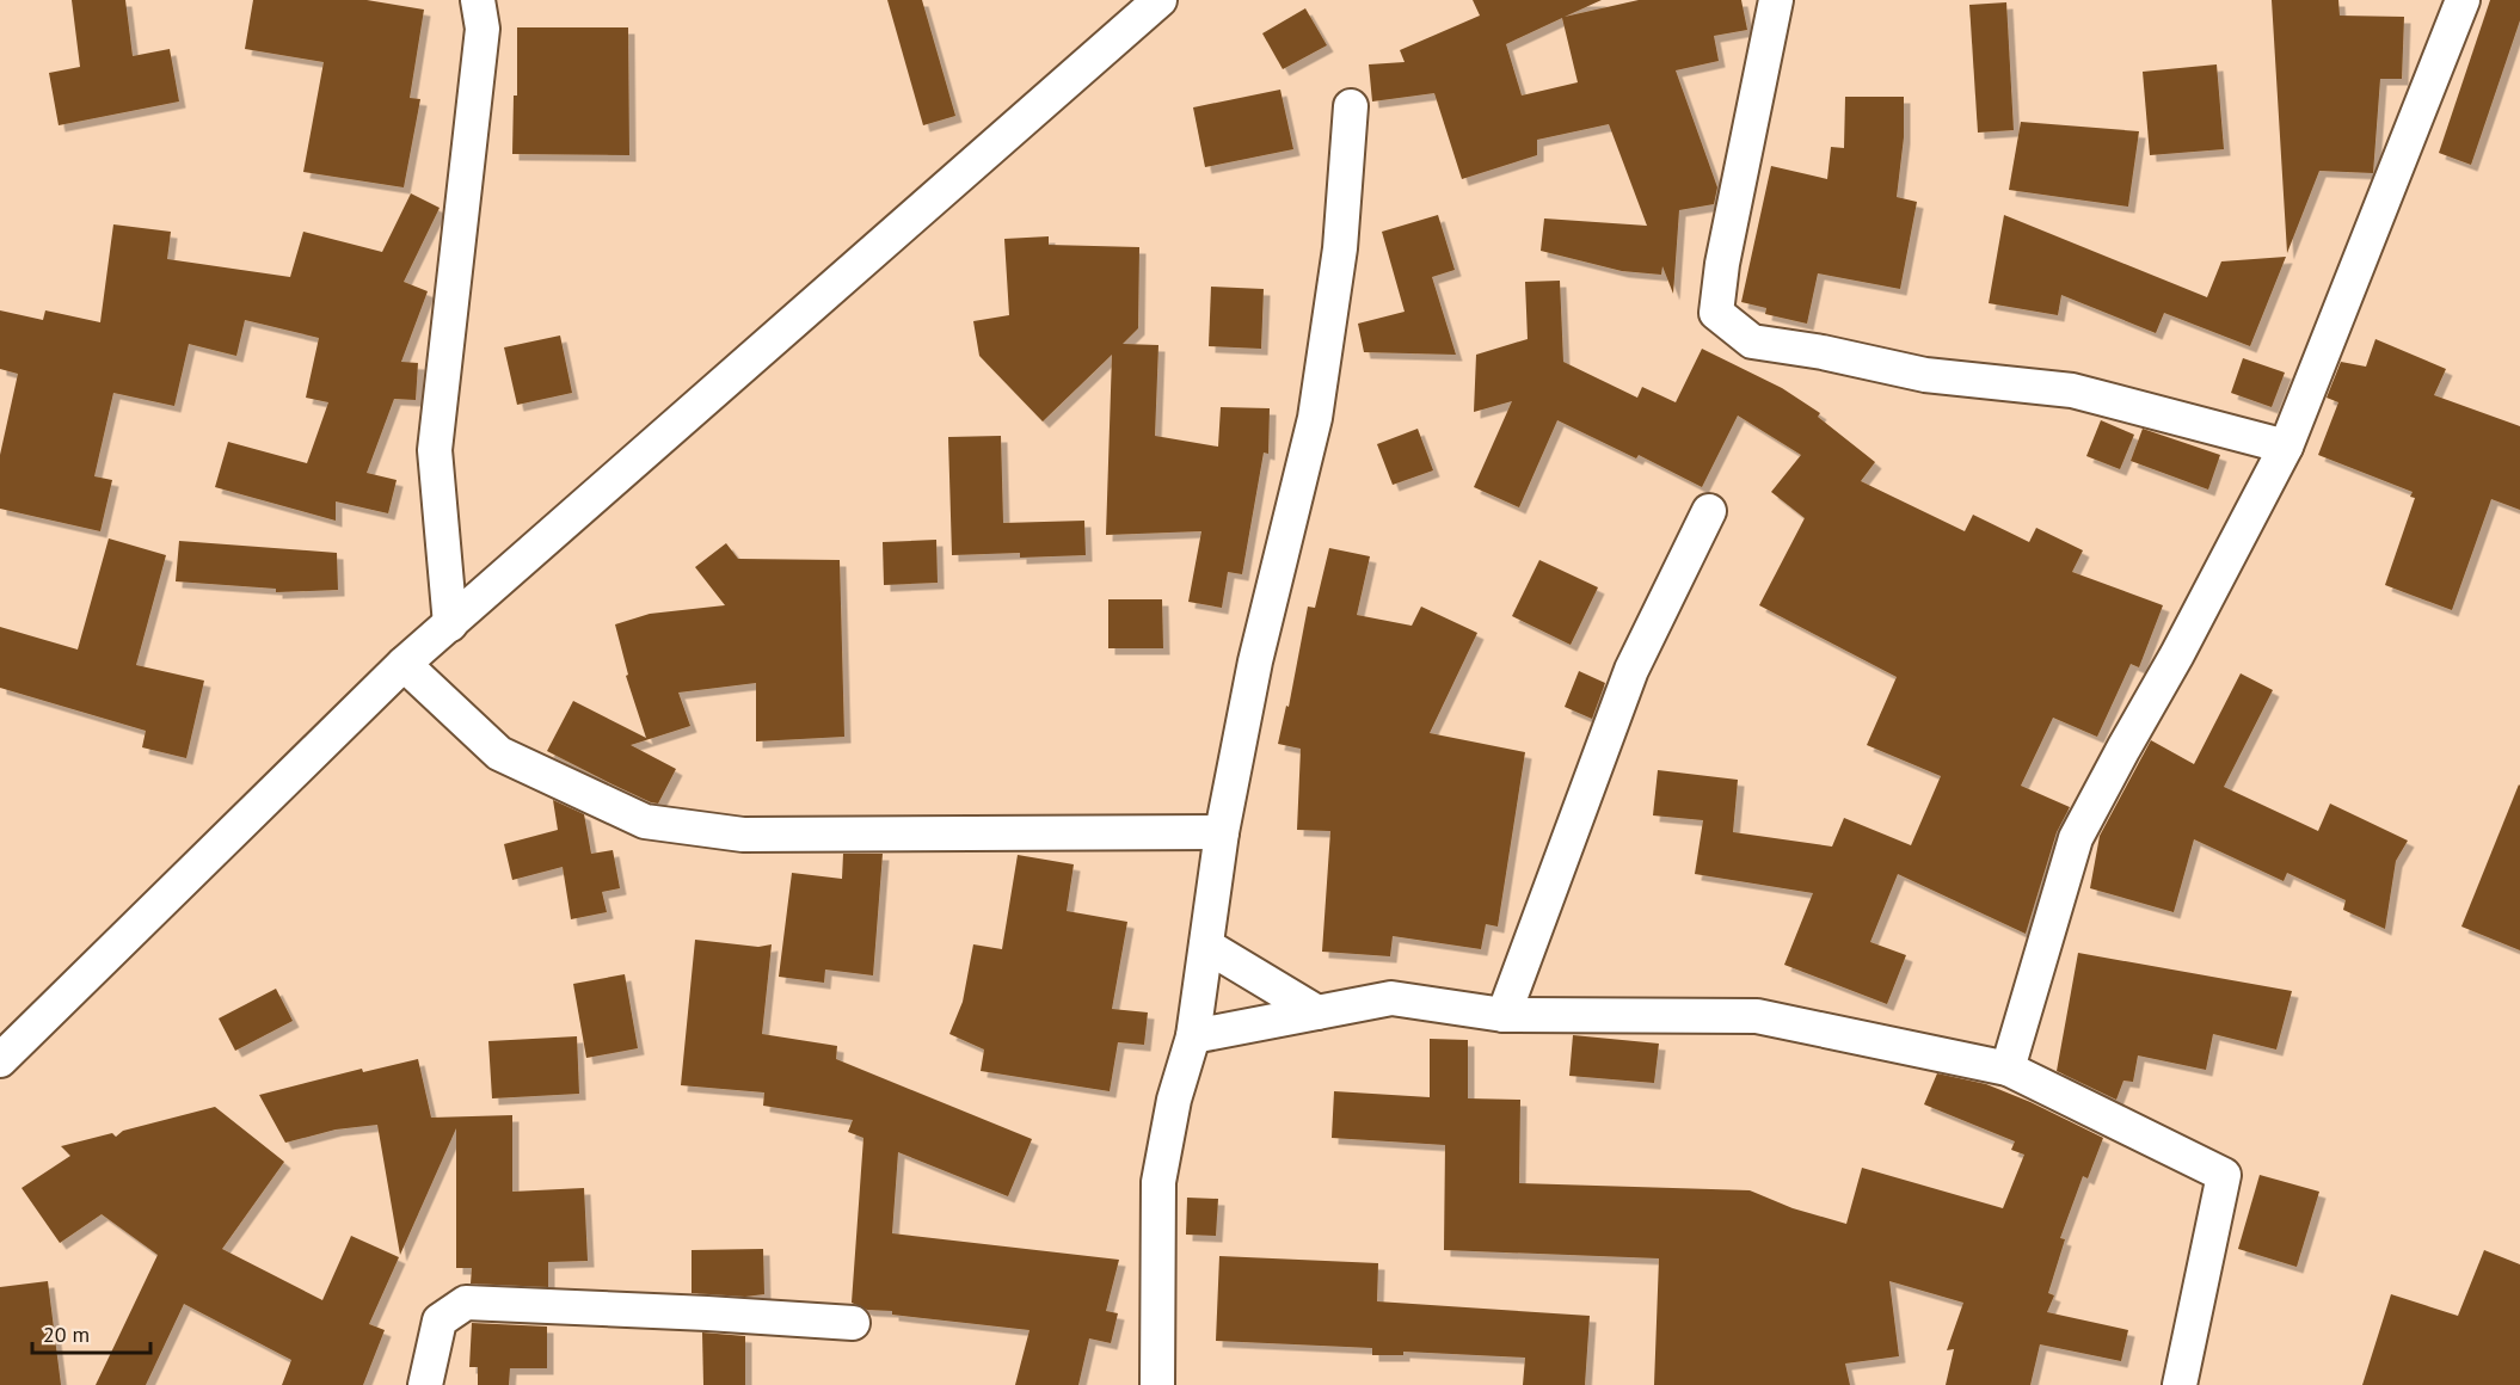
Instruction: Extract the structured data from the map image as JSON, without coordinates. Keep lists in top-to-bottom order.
{
  "scale_bar": "20 m"
}
